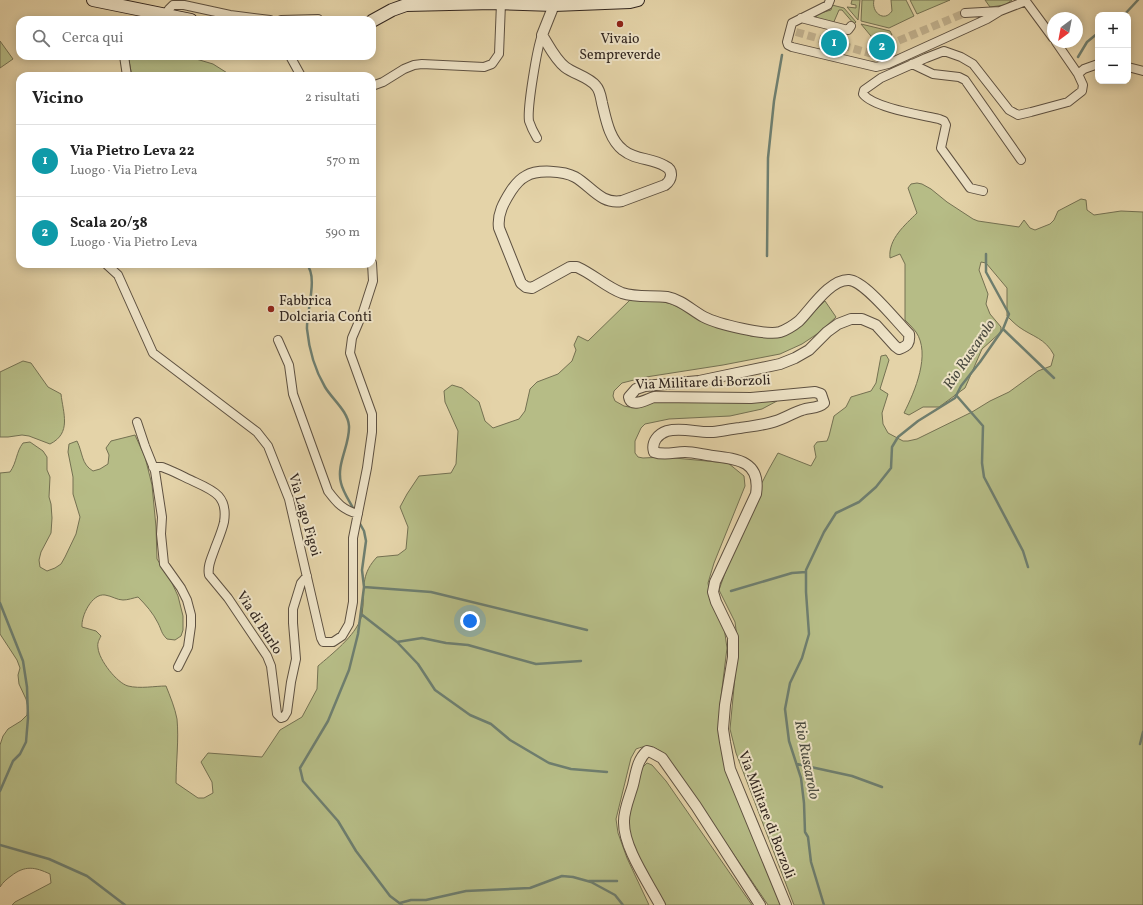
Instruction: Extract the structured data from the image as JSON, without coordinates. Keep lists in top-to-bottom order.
{
  "streets": {
    "street": ["Via Militare di Borzoli", "Via Lago Figoi", "Via di Burlo"]
  },
  "crossings": [
    ["Via Lago Figoi", "Via di Burlo"]
  ],
  "water": ["Rio Ruscarolo"],
  "places": ["Vivaio Sempreverde", "Fabbrica Dolciaria Conti"],
  "north": "bottom left",
  "page": {
    "map_buttons": ["+", "−"],
    "search": "Cerca qui",
    "pins": ["1", "2"],
    "heading": ["Vicino", "2 risultati"],
    "list": [
      {
        "mark": "1",
        "name": "Via Pietro Leva 22",
        "note": "Luogo · Via Pietro Leva",
        "value": "570 m"
      },
      {
        "mark": "2",
        "name": "Scala 20/38",
        "note": "Luogo · Via Pietro Leva",
        "value": "590 m"
      }
    ]
  }
}
